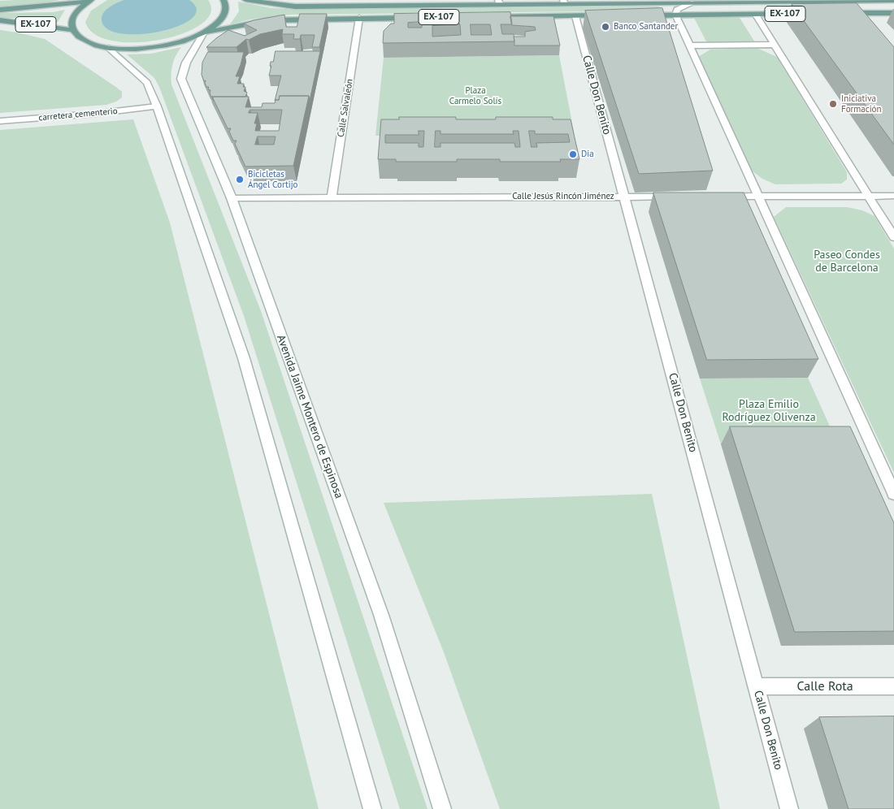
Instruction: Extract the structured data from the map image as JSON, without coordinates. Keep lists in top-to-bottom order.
{
  "streets": {
    "main road": ["EX-107"],
    "street": [
      "Calle Don Benito",
      "Calle Salvaleón",
      "carretera cementerio",
      "Calle Jesús Rincón Jiménez",
      "Avenida Jaime Montero de Espinosa",
      "Calle Rota"
    ]
  },
  "crossings": [
    ["EX-107", "Calle Salvaleón"],
    ["EX-107", "Avenida Jaime Montero de Espinosa"],
    ["Calle Don Benito", "Calle Jesús Rincón Jiménez"],
    ["Calle Don Benito", "Calle Rota"],
    ["Calle Salvaleón", "Calle Jesús Rincón Jiménez"],
    ["Calle Jesús Rincón Jiménez", "Avenida Jaime Montero de Espinosa"]
  ],
  "parks": ["Plaza Carmelo Solís", "Paseo Condes de Barcelona", "Plaza Emilio Rodríguez Olivenza"],
  "places": [
    "Banco Santander",
    "Iniciativa Formación",
    "Dia",
    "Bicicletas Ángel Cortijo"
  ]
}
